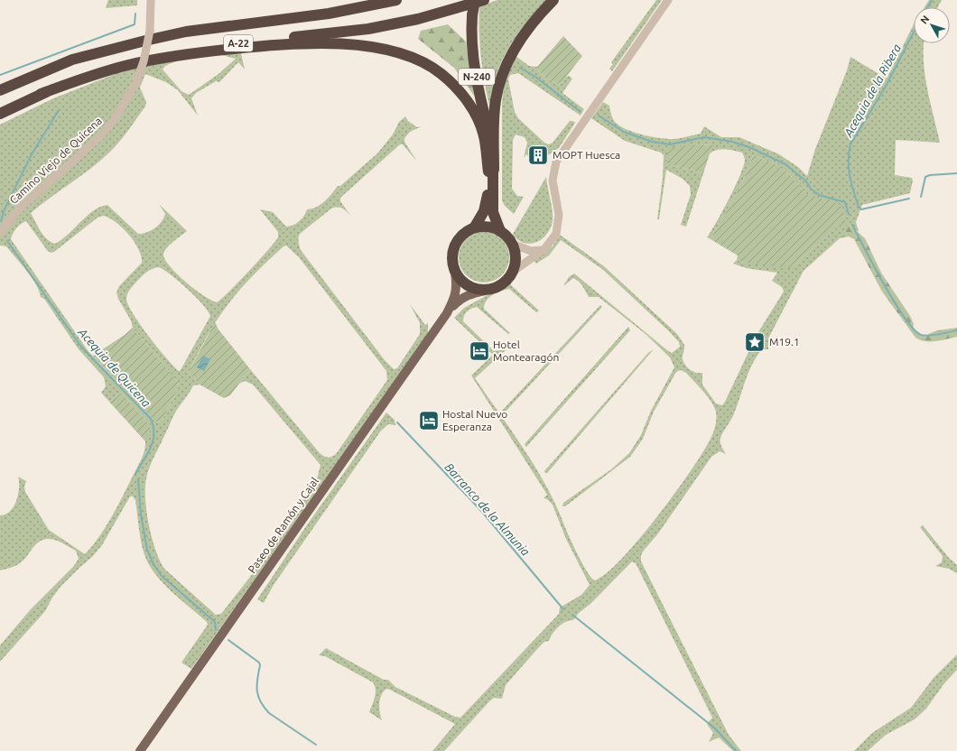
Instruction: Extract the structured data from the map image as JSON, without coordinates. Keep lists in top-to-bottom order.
{
  "streets": {
    "highway": ["A-22", "N-240"],
    "main road": ["Paseo de Ramón y Cajal"],
    "street": ["Camino Viejo de Quicena"]
  },
  "water": ["Acequia de la Ribera", "Acequia de Quicena", "Barranco de la Almunia"],
  "places": {
    "building": ["MOPT Huesca"],
    "place": ["M19.1"],
    "hotel": ["Hotel Montearagón", "Hostal Nuevo Esperanza"]
  },
  "north": "top left"
}
